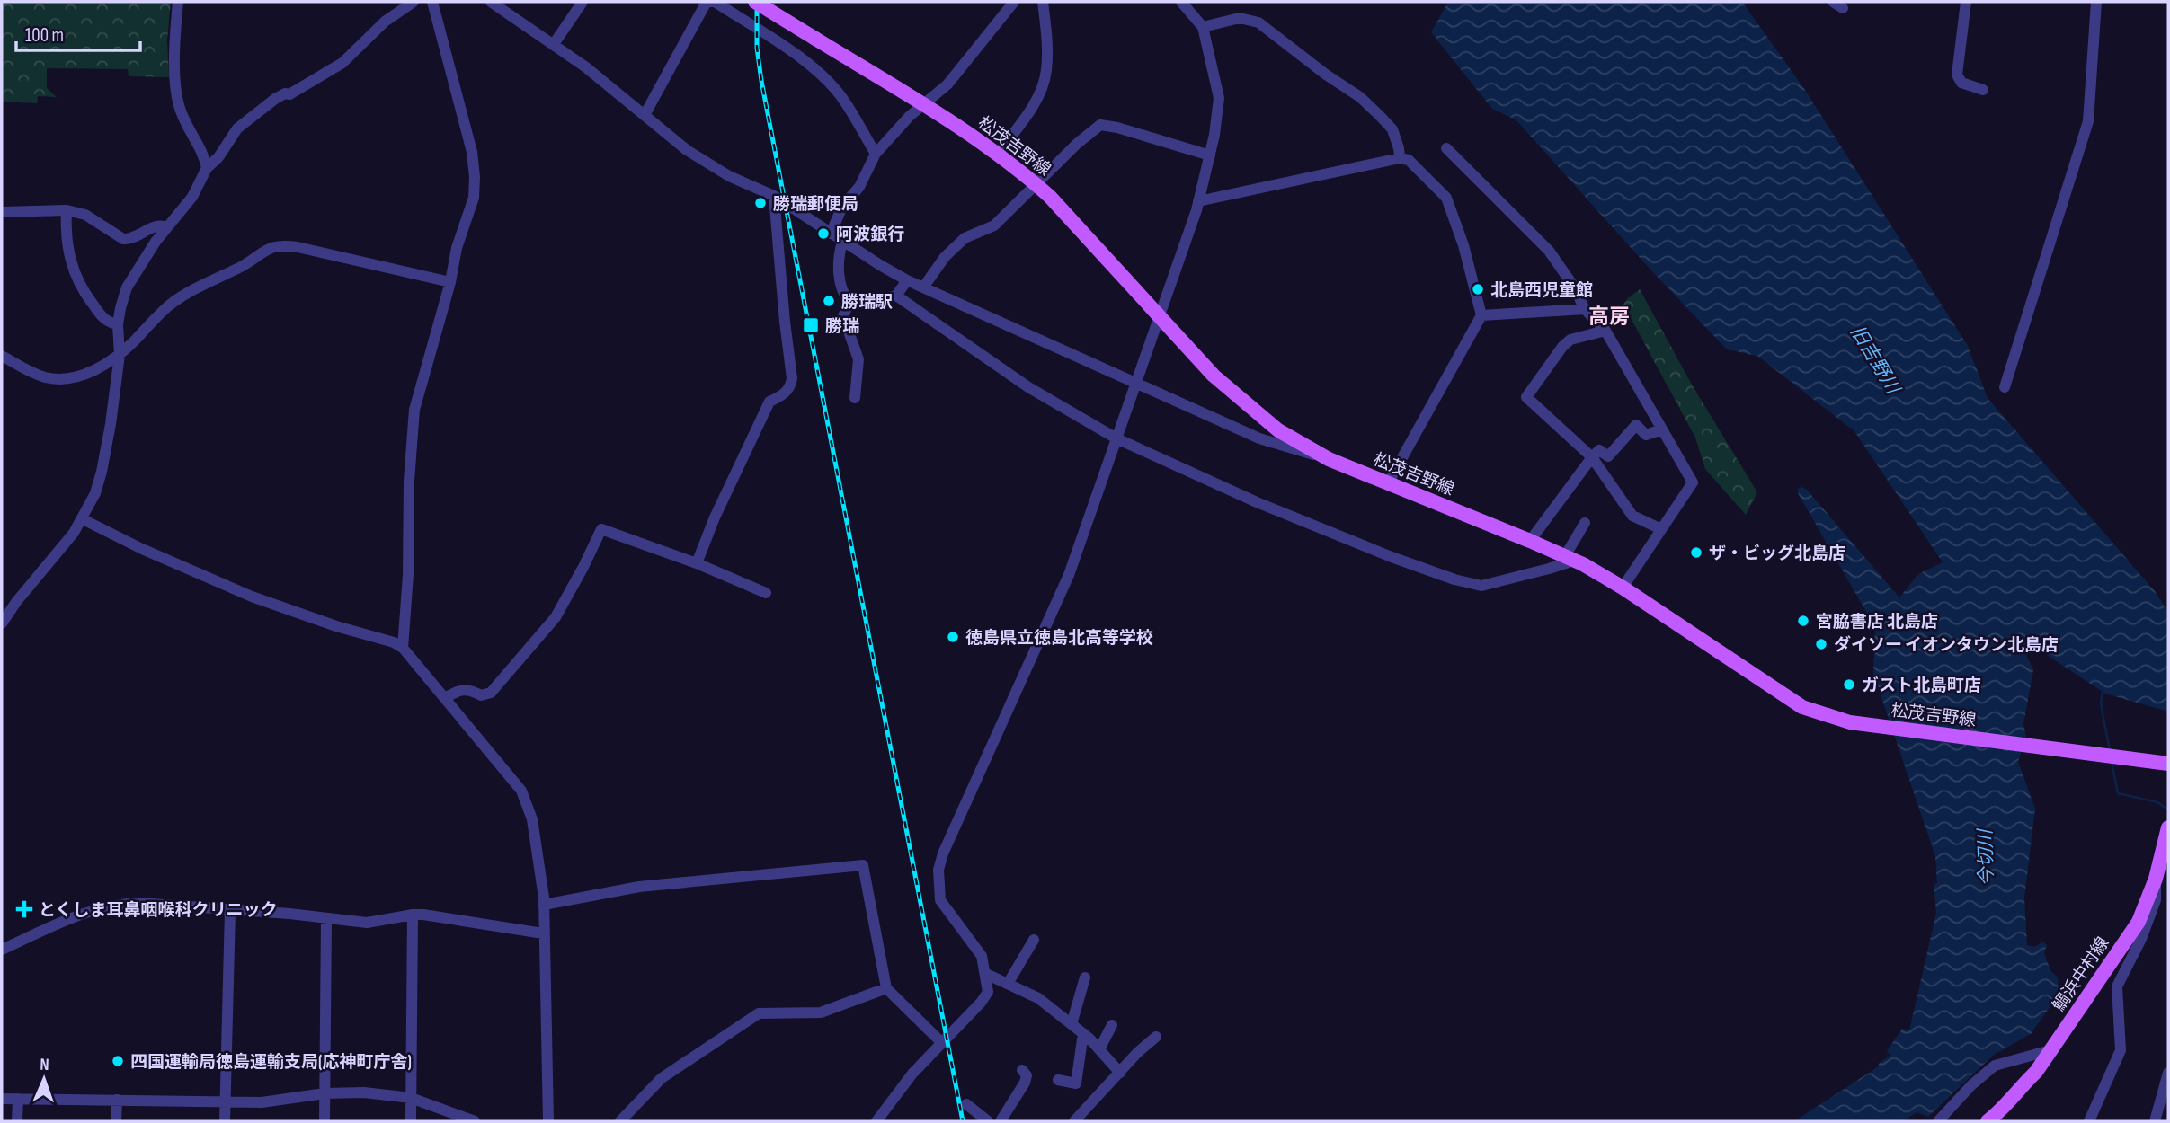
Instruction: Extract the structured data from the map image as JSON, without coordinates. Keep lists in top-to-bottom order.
{
  "streets": {
    "main road": ["松茂吉野線", "鯛浜中村線"]
  },
  "districts": ["高房"],
  "water": ["旧吉野川", "今切川"],
  "places": {
    "other": [
      "勝瑞郵便局",
      "阿波銀行",
      "北島西児童館",
      "勝瑞駅",
      "ザ・ビッグ北島店",
      "宮脇書店 北島店",
      "徳島県立徳島北高等学校",
      "ダイソー イオンタウン北島店",
      "ガスト北島町店",
      "四国運輸局徳島運輸支局(応神町庁舎)"
    ],
    "transit": ["勝瑞"],
    "health": ["とくしま耳鼻咽喉科クリニック"]
  },
  "scale_bar": "100 m",
  "north": "top"
}
